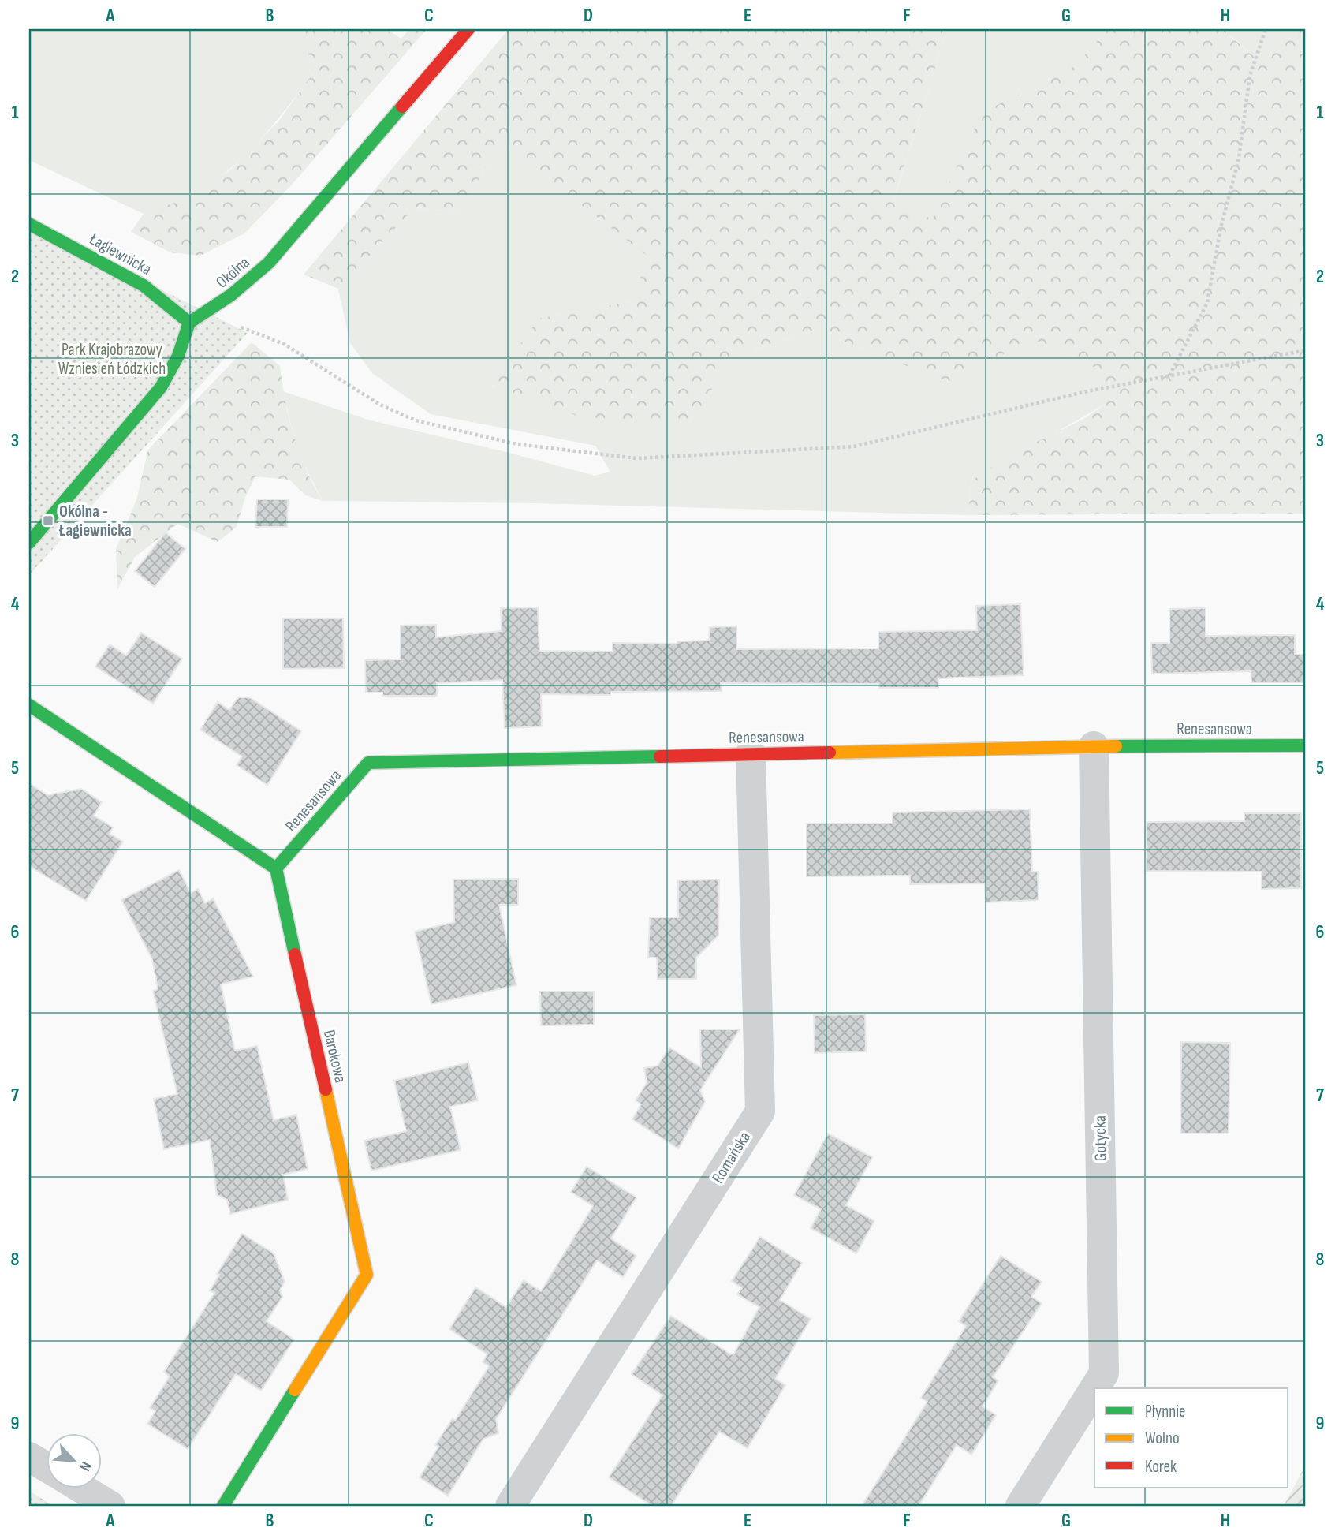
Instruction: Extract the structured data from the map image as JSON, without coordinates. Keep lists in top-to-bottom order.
{
  "streets": {
    "street": [
      "Łagiewnicka",
      "Okólna",
      "Renesansowa",
      "Barokowa",
      "Gotycka",
      "Romańska"
    ]
  },
  "crossings": [
    ["Łagiewnicka", "Okólna"],
    ["Renesansowa", "Barokowa"],
    ["Renesansowa", "Gotycka"],
    ["Renesansowa", "Romańska"]
  ],
  "parks": ["Park Krajobrazowy Wzniesień Łódzkich"],
  "places": {
    "transit": ["Okólna - Łagiewnicka"]
  },
  "legend": ["Płynnie", "Wolno", "Korek"],
  "north": "bottom right",
  "grid": {
    "columns": [
      "A",
      "B",
      "C",
      "D",
      "E",
      "F",
      "G",
      "H"
    ],
    "rows": [
      "1",
      "2",
      "3",
      "4",
      "5",
      "6",
      "7",
      "8",
      "9"
    ]
  }
}
